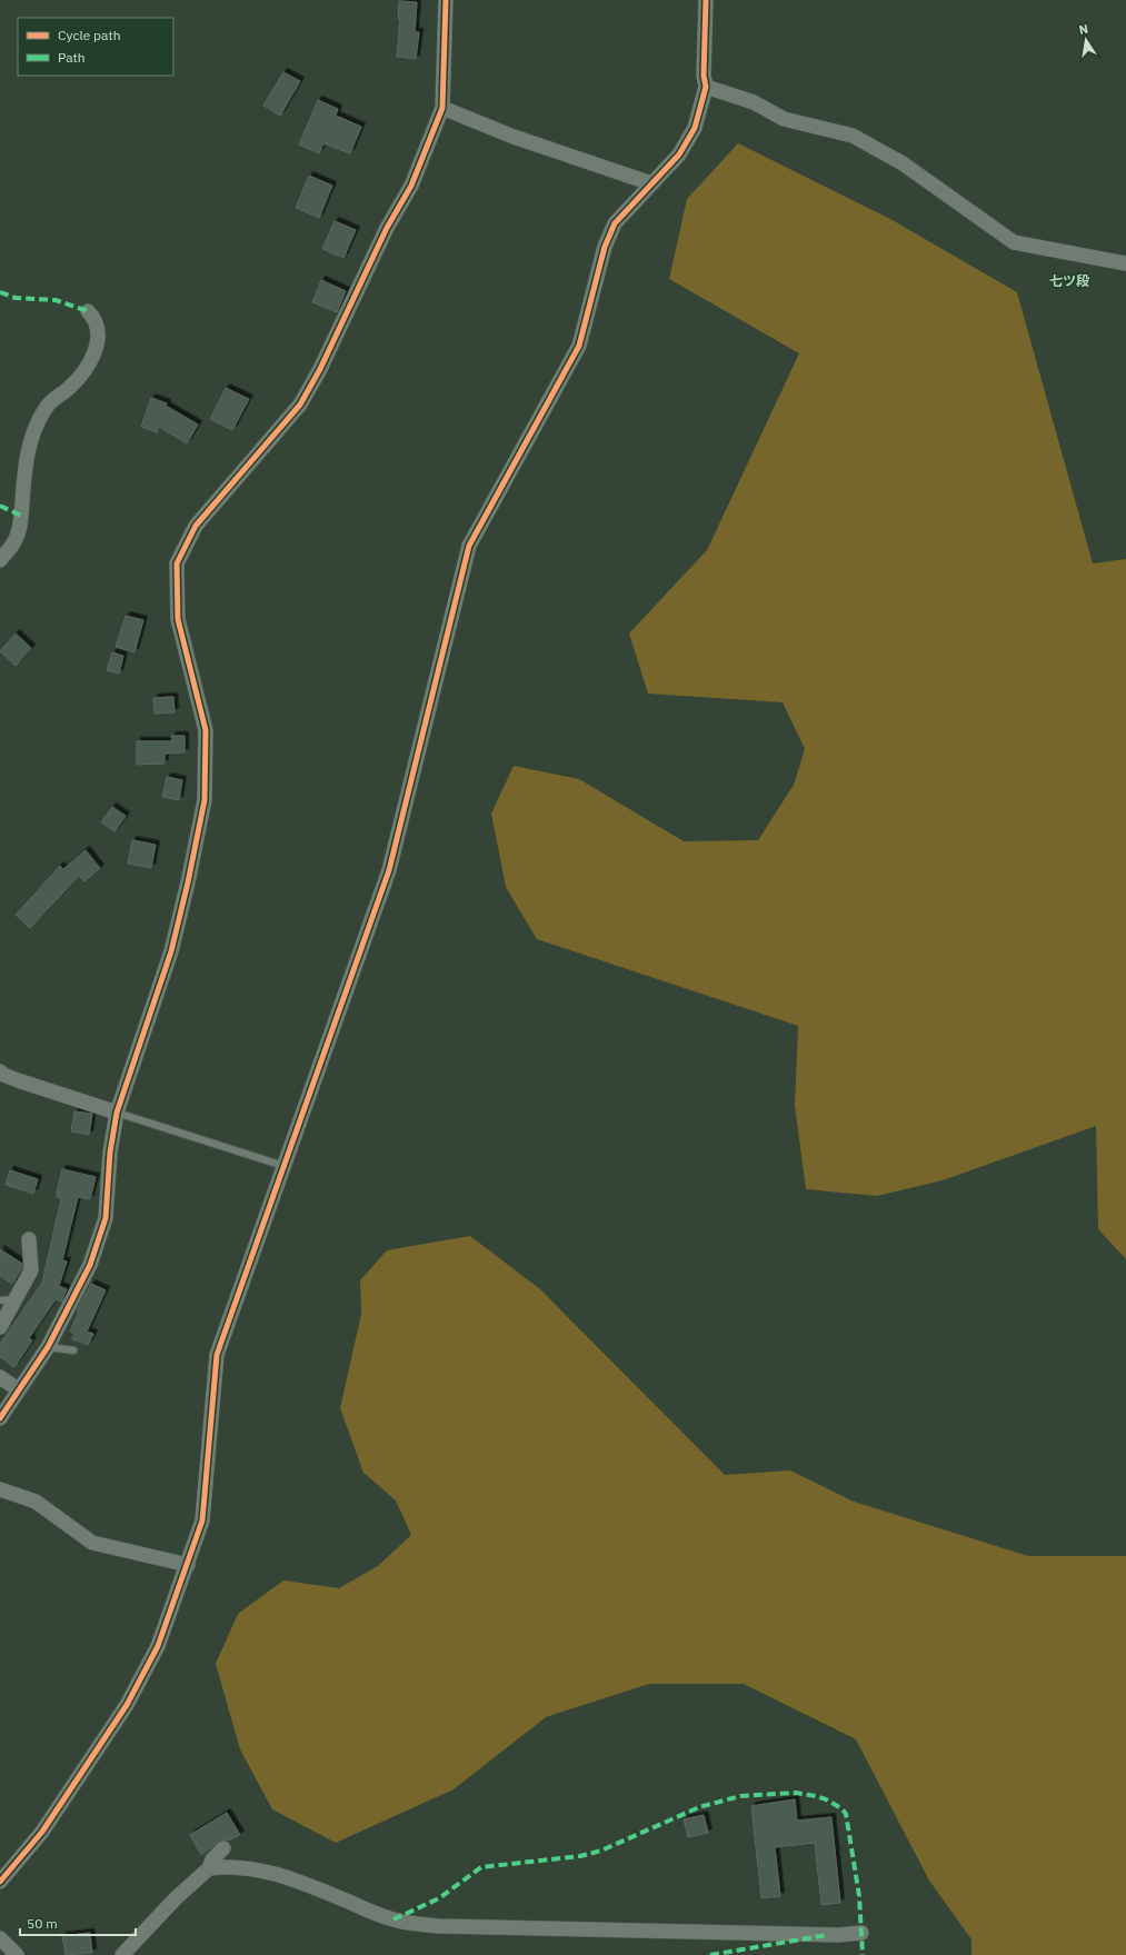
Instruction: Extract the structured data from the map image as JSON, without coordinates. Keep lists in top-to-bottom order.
{
  "districts": ["七ツ段"],
  "legend": ["Cycle path", "Path"],
  "scale_bar": "50 m",
  "north": "top"
}
